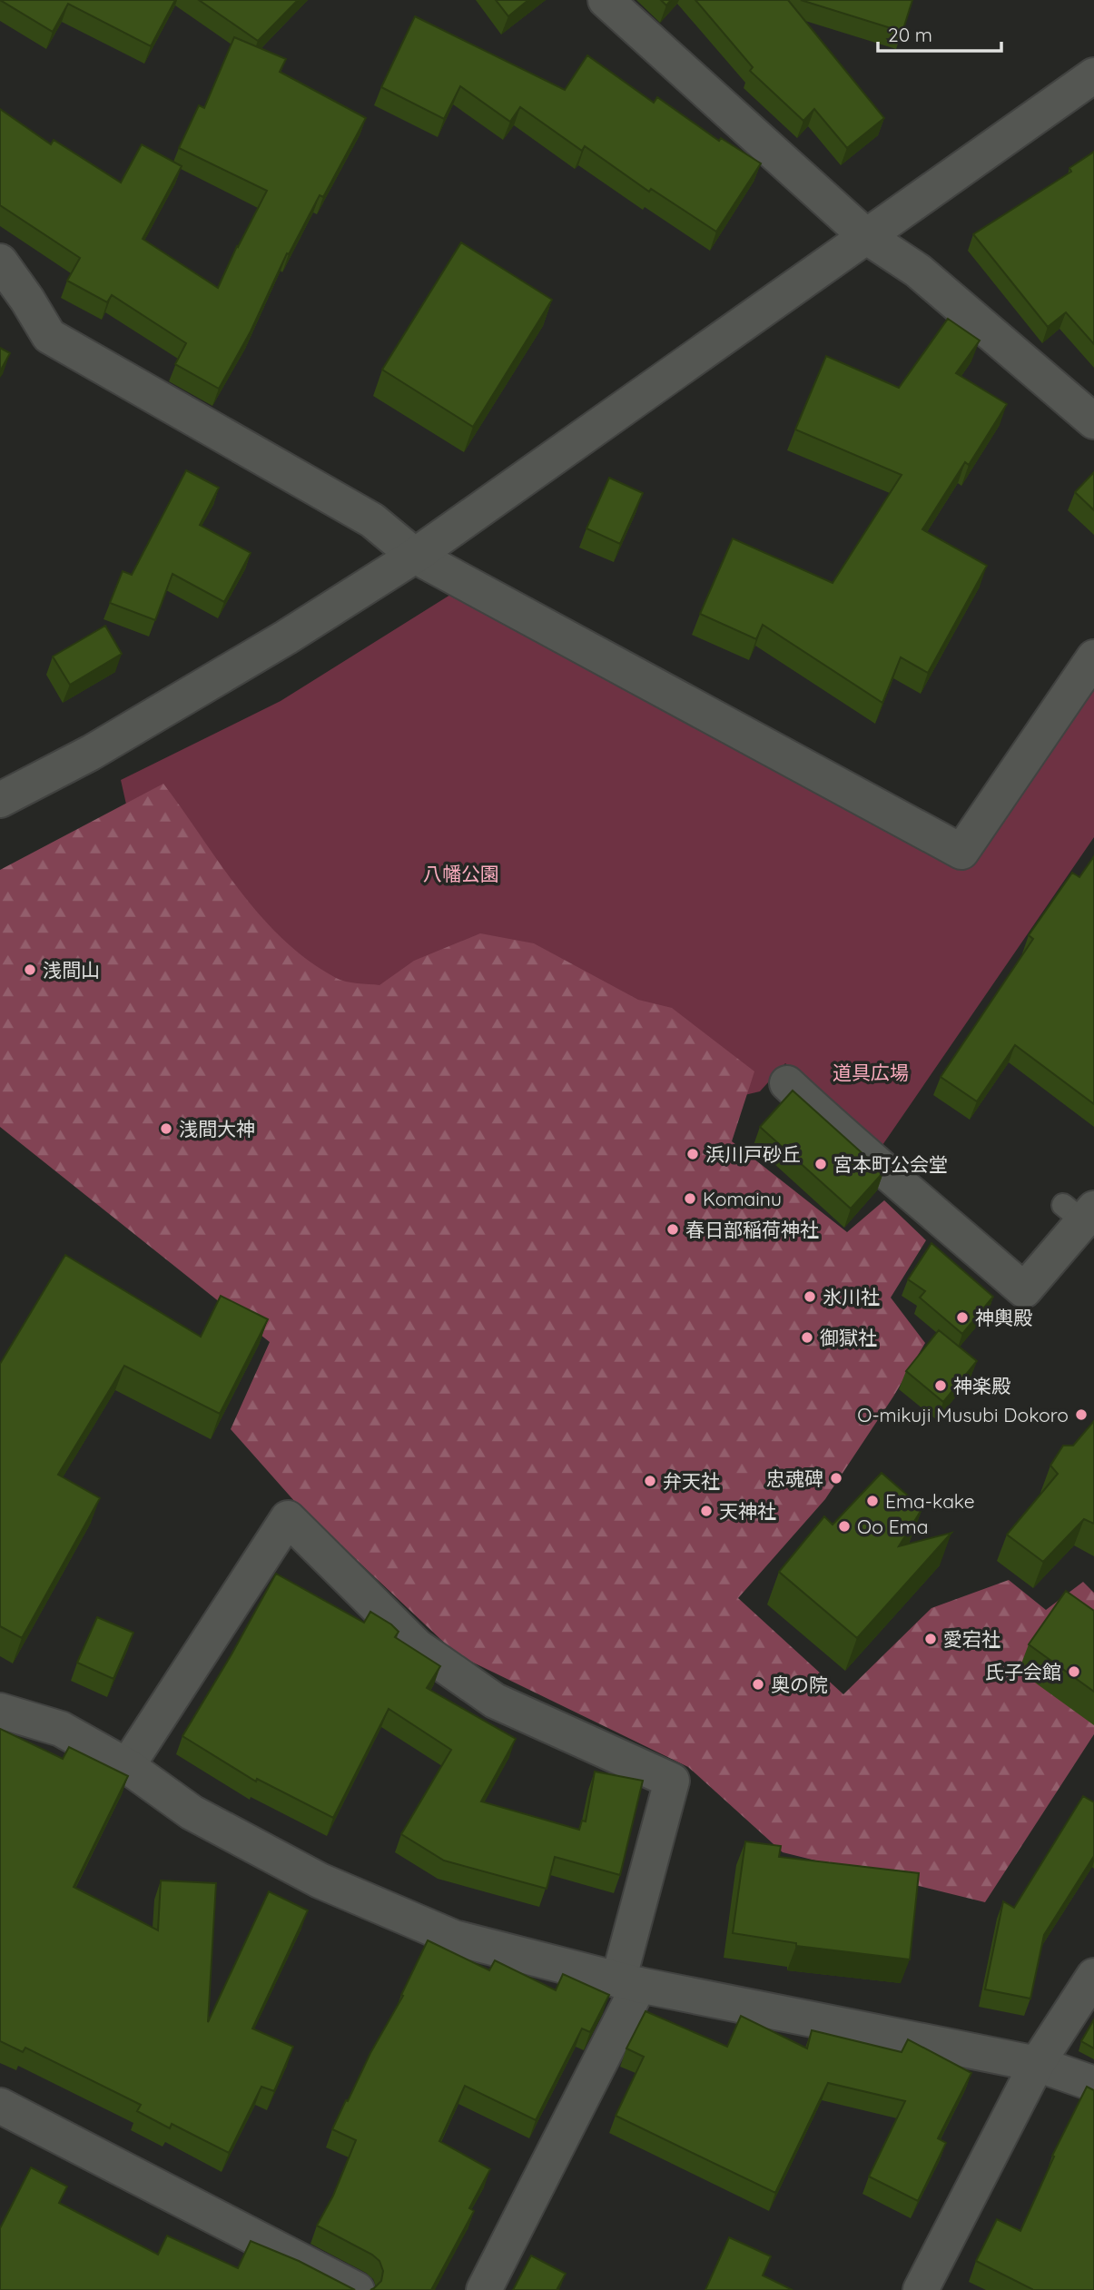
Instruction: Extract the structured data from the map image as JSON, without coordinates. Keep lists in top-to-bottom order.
{
  "parks": ["八幡公園", "道具広場"],
  "places": [
    "浅間山",
    "浅間大神",
    "浜川戸砂丘",
    "宮本町公会堂",
    "Komainu",
    "春日部稲荷神社",
    "氷川社",
    "神輿殿",
    "御獄社",
    "神楽殿",
    "O-mikuji Musubi Dokoro",
    "忠魂碑",
    "弁天社",
    "Ema-kake",
    "天神社",
    "Oo Ema",
    "愛宕社",
    "氏子会館",
    "奥の院"
  ],
  "scale_bar": "20 m"
}
